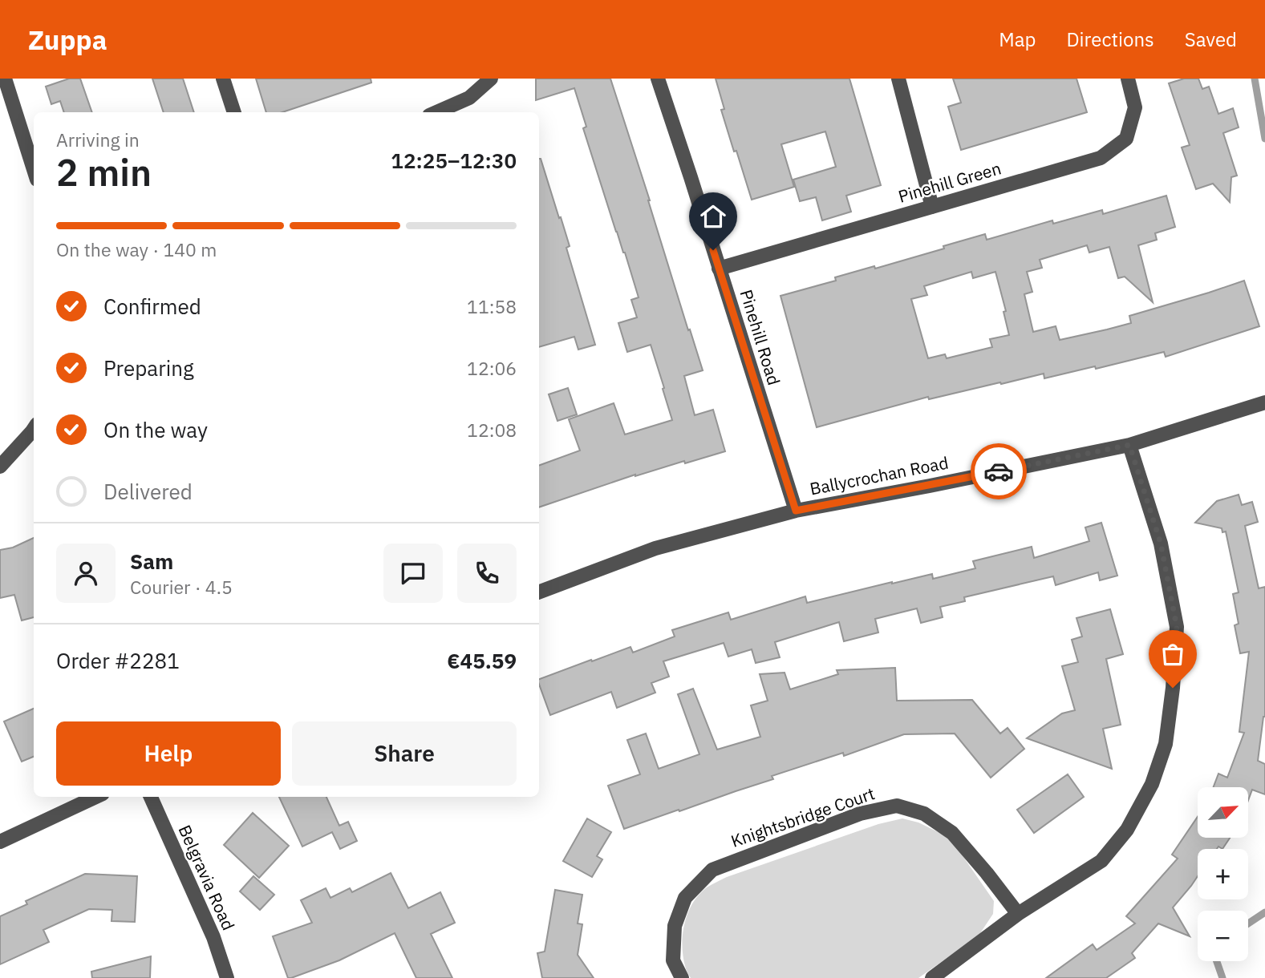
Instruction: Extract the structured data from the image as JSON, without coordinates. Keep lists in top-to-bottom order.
{
  "streets": {
    "street": [
      "Pinehill Green",
      "Pinehill Road",
      "Ballycrochan Road",
      "Knightsbridge Court",
      "Belgravia Road"
    ]
  },
  "crossings": [
    ["Pinehill Green", "Pinehill Road"],
    ["Pinehill Road", "Ballycrochan Road"]
  ],
  "north": "top right",
  "page": {
    "header": "Zuppa",
    "nav": ["Map", "Directions", "Saved"],
    "heading": ["2 min", "Arriving in", "12:25–12:30"],
    "panel": [
      "Sam",
      "Courier · 4.5",
      "Order #2281",
      "€45.59"
    ],
    "bar": "On the way · 140 m",
    "list": [
      ["Confirmed", "11:58"],
      ["Preparing", "12:06"],
      ["On the way", "12:08"],
      "Delivered"
    ],
    "buttons": ["Help", "Share"],
    "map_buttons": ["+", "−"]
  }
}
